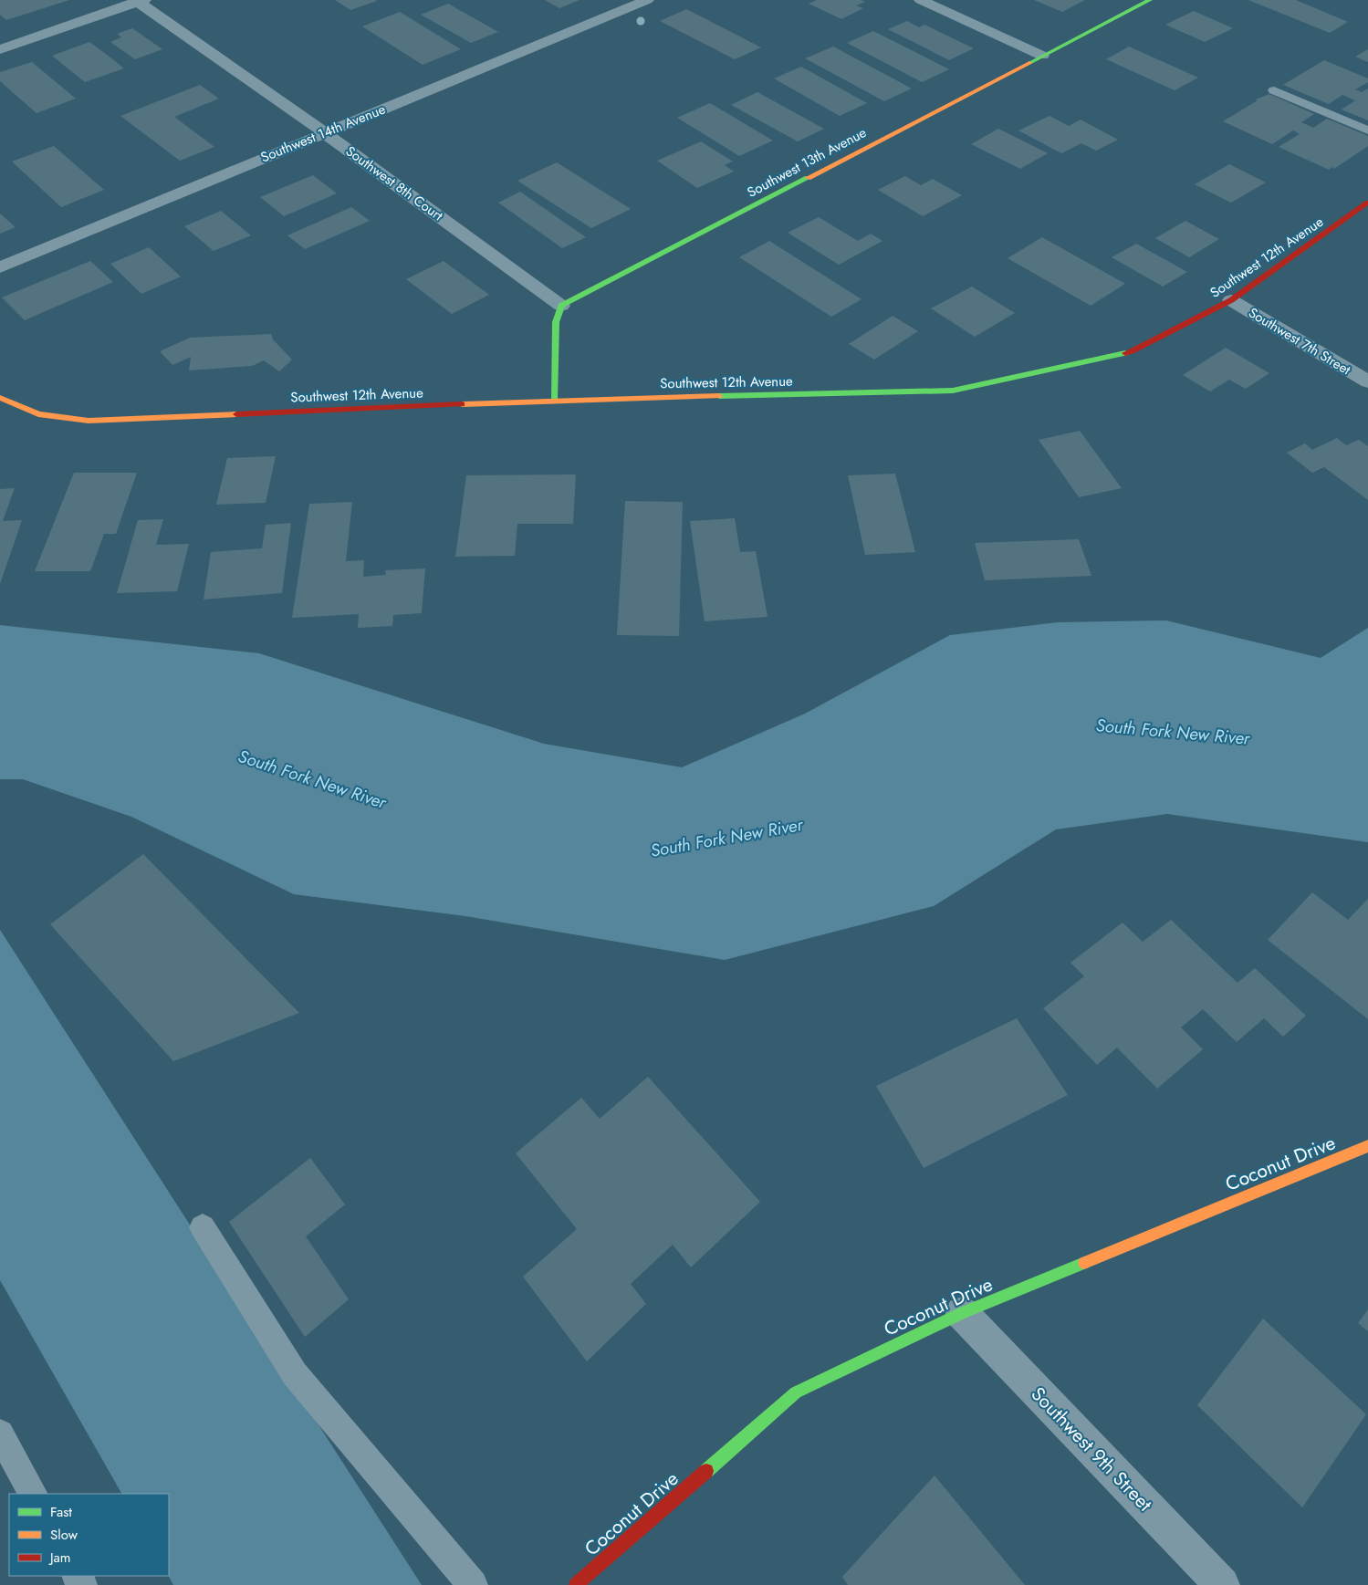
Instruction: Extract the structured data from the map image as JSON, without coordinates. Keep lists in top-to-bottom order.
{
  "streets": {
    "street": [
      "Southwest 14th Avenue",
      "Southwest 13th Avenue",
      "Southwest 8th Court",
      "Southwest 12th Avenue",
      "Southwest 7th Street",
      "Coconut Drive",
      "Southwest 9th Street"
    ]
  },
  "crossings": [
    ["Southwest 14th Avenue", "Southwest 8th Court"],
    ["Southwest 13th Avenue", "Southwest 8th Court"],
    ["Southwest 12th Avenue", "Southwest 7th Street"],
    ["Coconut Drive", "Southwest 9th Street"]
  ],
  "water": ["South Fork New River"],
  "legend": ["Fast", "Slow", "Jam"]
}
